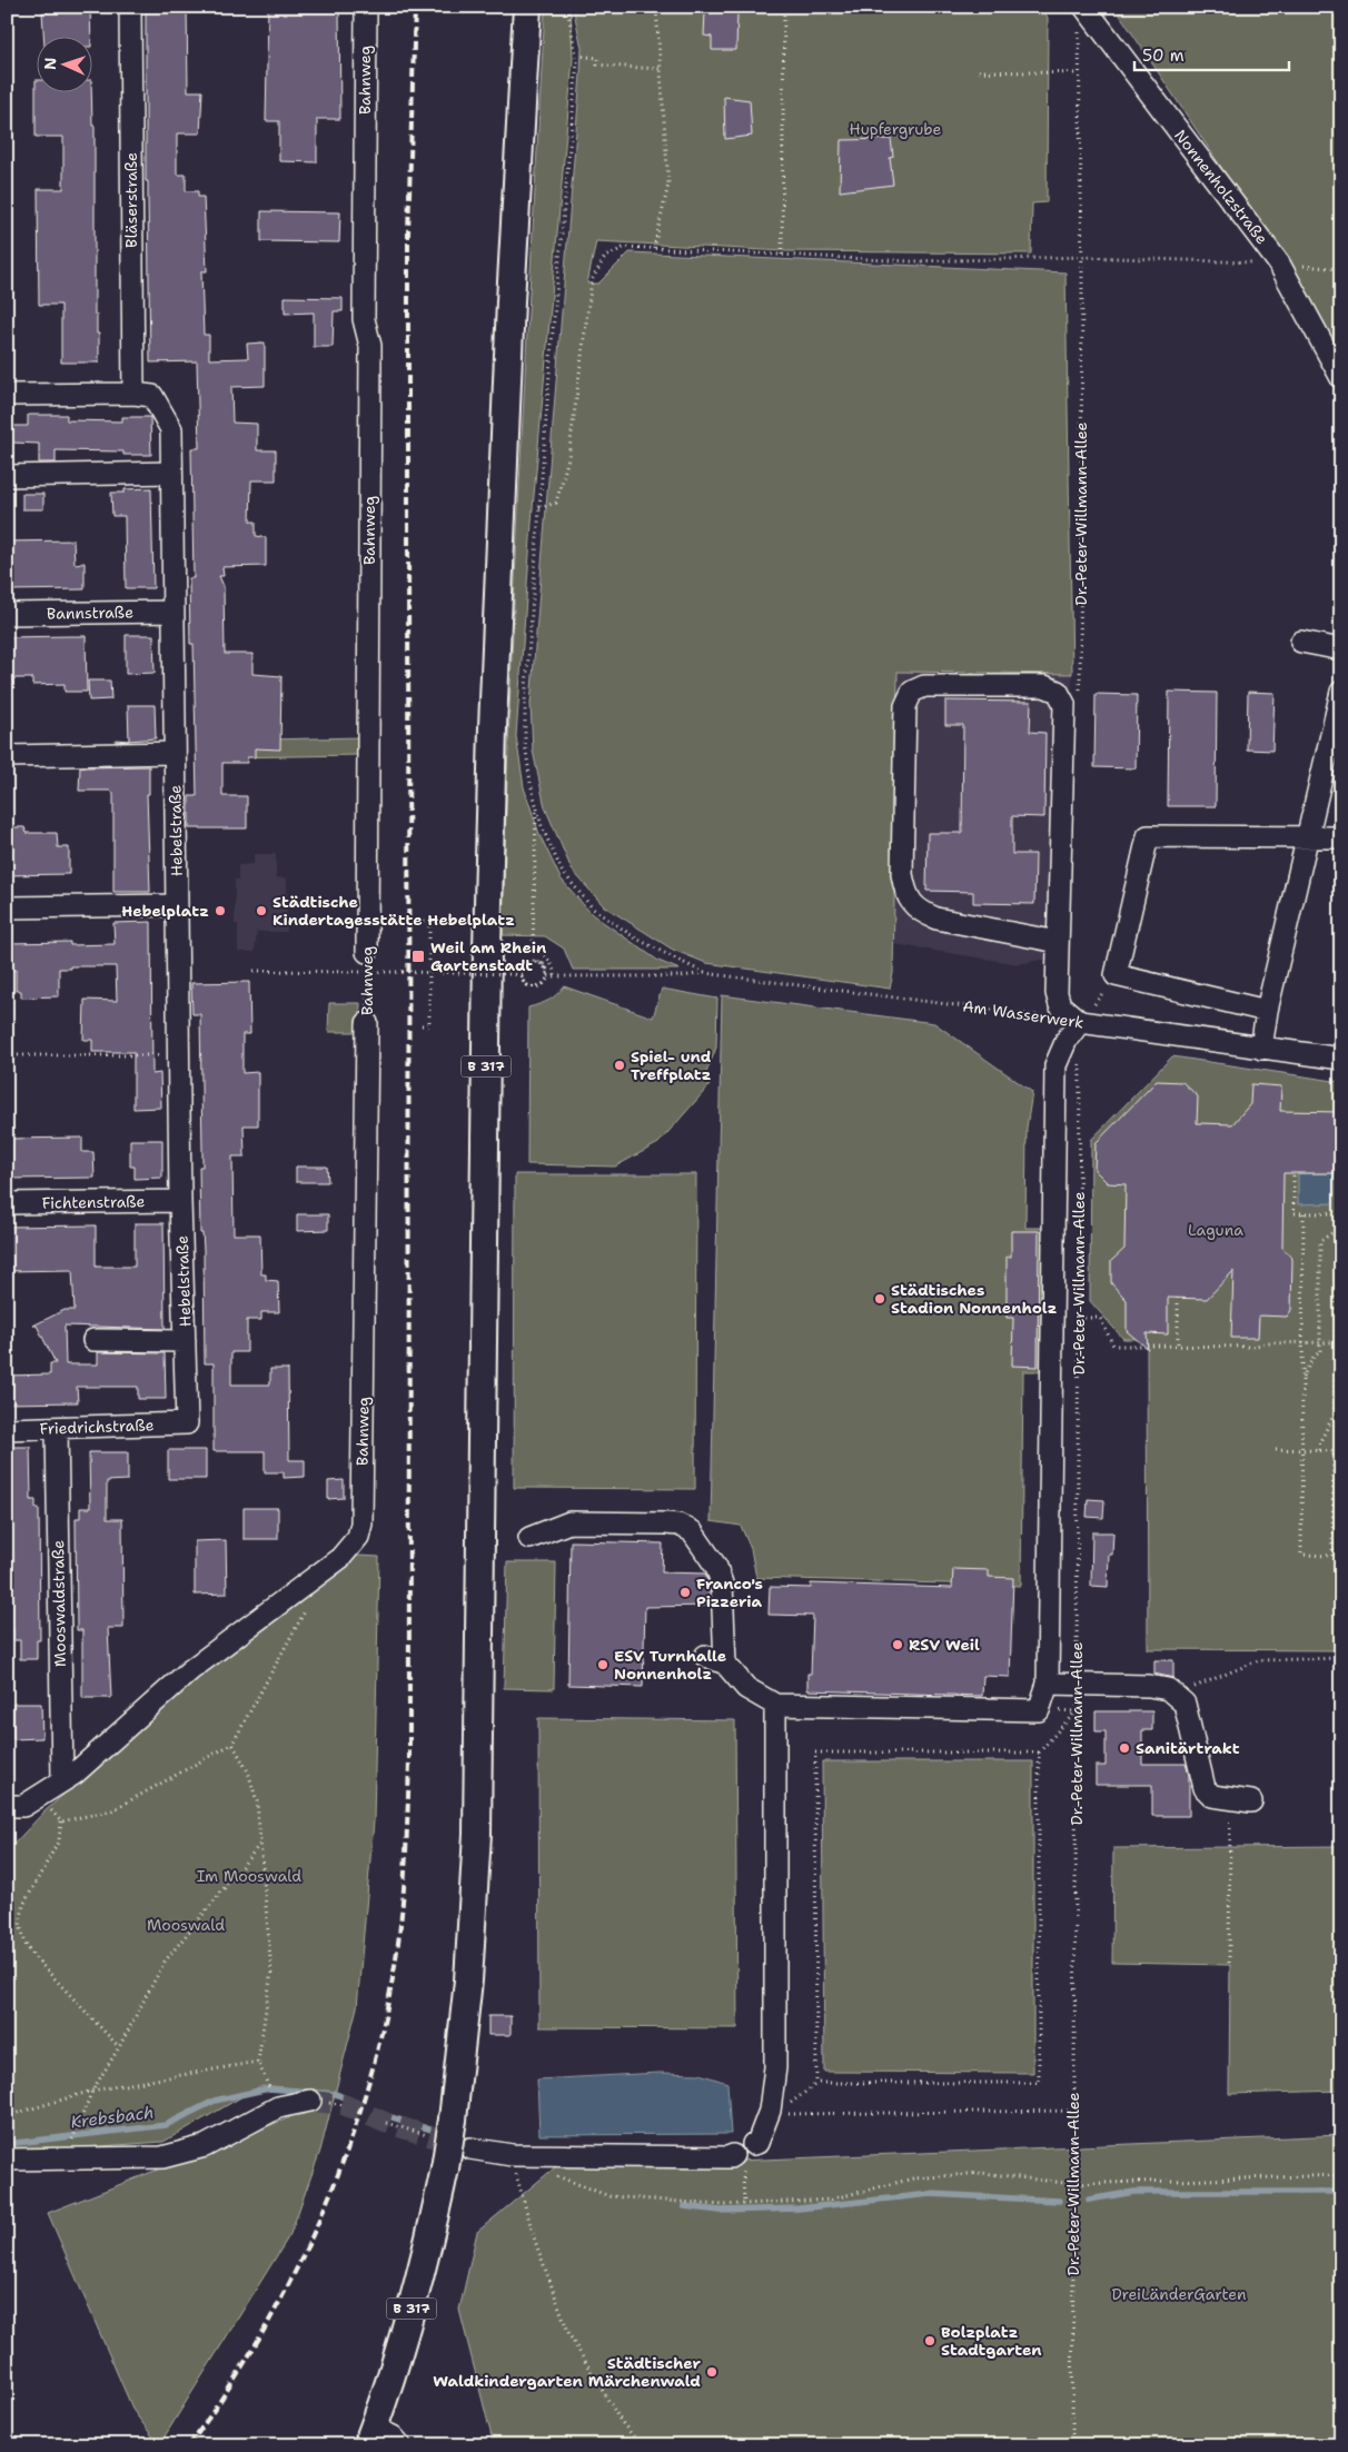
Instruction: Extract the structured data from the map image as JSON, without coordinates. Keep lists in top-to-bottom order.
{
  "streets": {
    "main road": ["B 317"],
    "street": [
      "Bahnweg",
      "Nonnenholzstraße",
      "Bläserstraße",
      "Dr.-Peter-Willmann-Allee",
      "Bannstraße",
      "Hebelstraße",
      "Am Wasserwerk",
      "Fichtenstraße",
      "Friedrichstraße",
      "Mooswaldstraße"
    ]
  },
  "crossings": [
    ["Bahnweg", "Mooswaldstraße"],
    ["Bläserstraße", "Hebelstraße"],
    ["Dr.-Peter-Willmann-Allee", "Am Wasserwerk"],
    ["Bannstraße", "Hebelstraße"],
    ["Hebelstraße", "Fichtenstraße"],
    ["Hebelstraße", "Friedrichstraße"],
    ["Friedrichstraße", "Mooswaldstraße"]
  ],
  "water": ["Krebsbach"],
  "parks": [
    "Hupfergrube",
    "Laguna",
    "Im Mooswald",
    "Mooswald",
    "DreiLänderGarten"
  ],
  "places": {
    "other": [
      "Hebelplatz",
      "Städtische Kindertagesstätte Hebelplatz",
      "Spiel- und Treffplatz",
      "Städtisches Stadion Nonnenholz",
      "Franco's Pizzeria",
      "RSV Weil",
      "ESV Turnhalle Nonnenholz",
      "Sanitärtrakt",
      "Bolzplatz Stadtgarten",
      "Städtischer Waldkindergarten Märchenwald"
    ],
    "transit": ["Weil am Rhein Gartenstadt"]
  },
  "scale_bar": "50 m",
  "north": "left"
}
